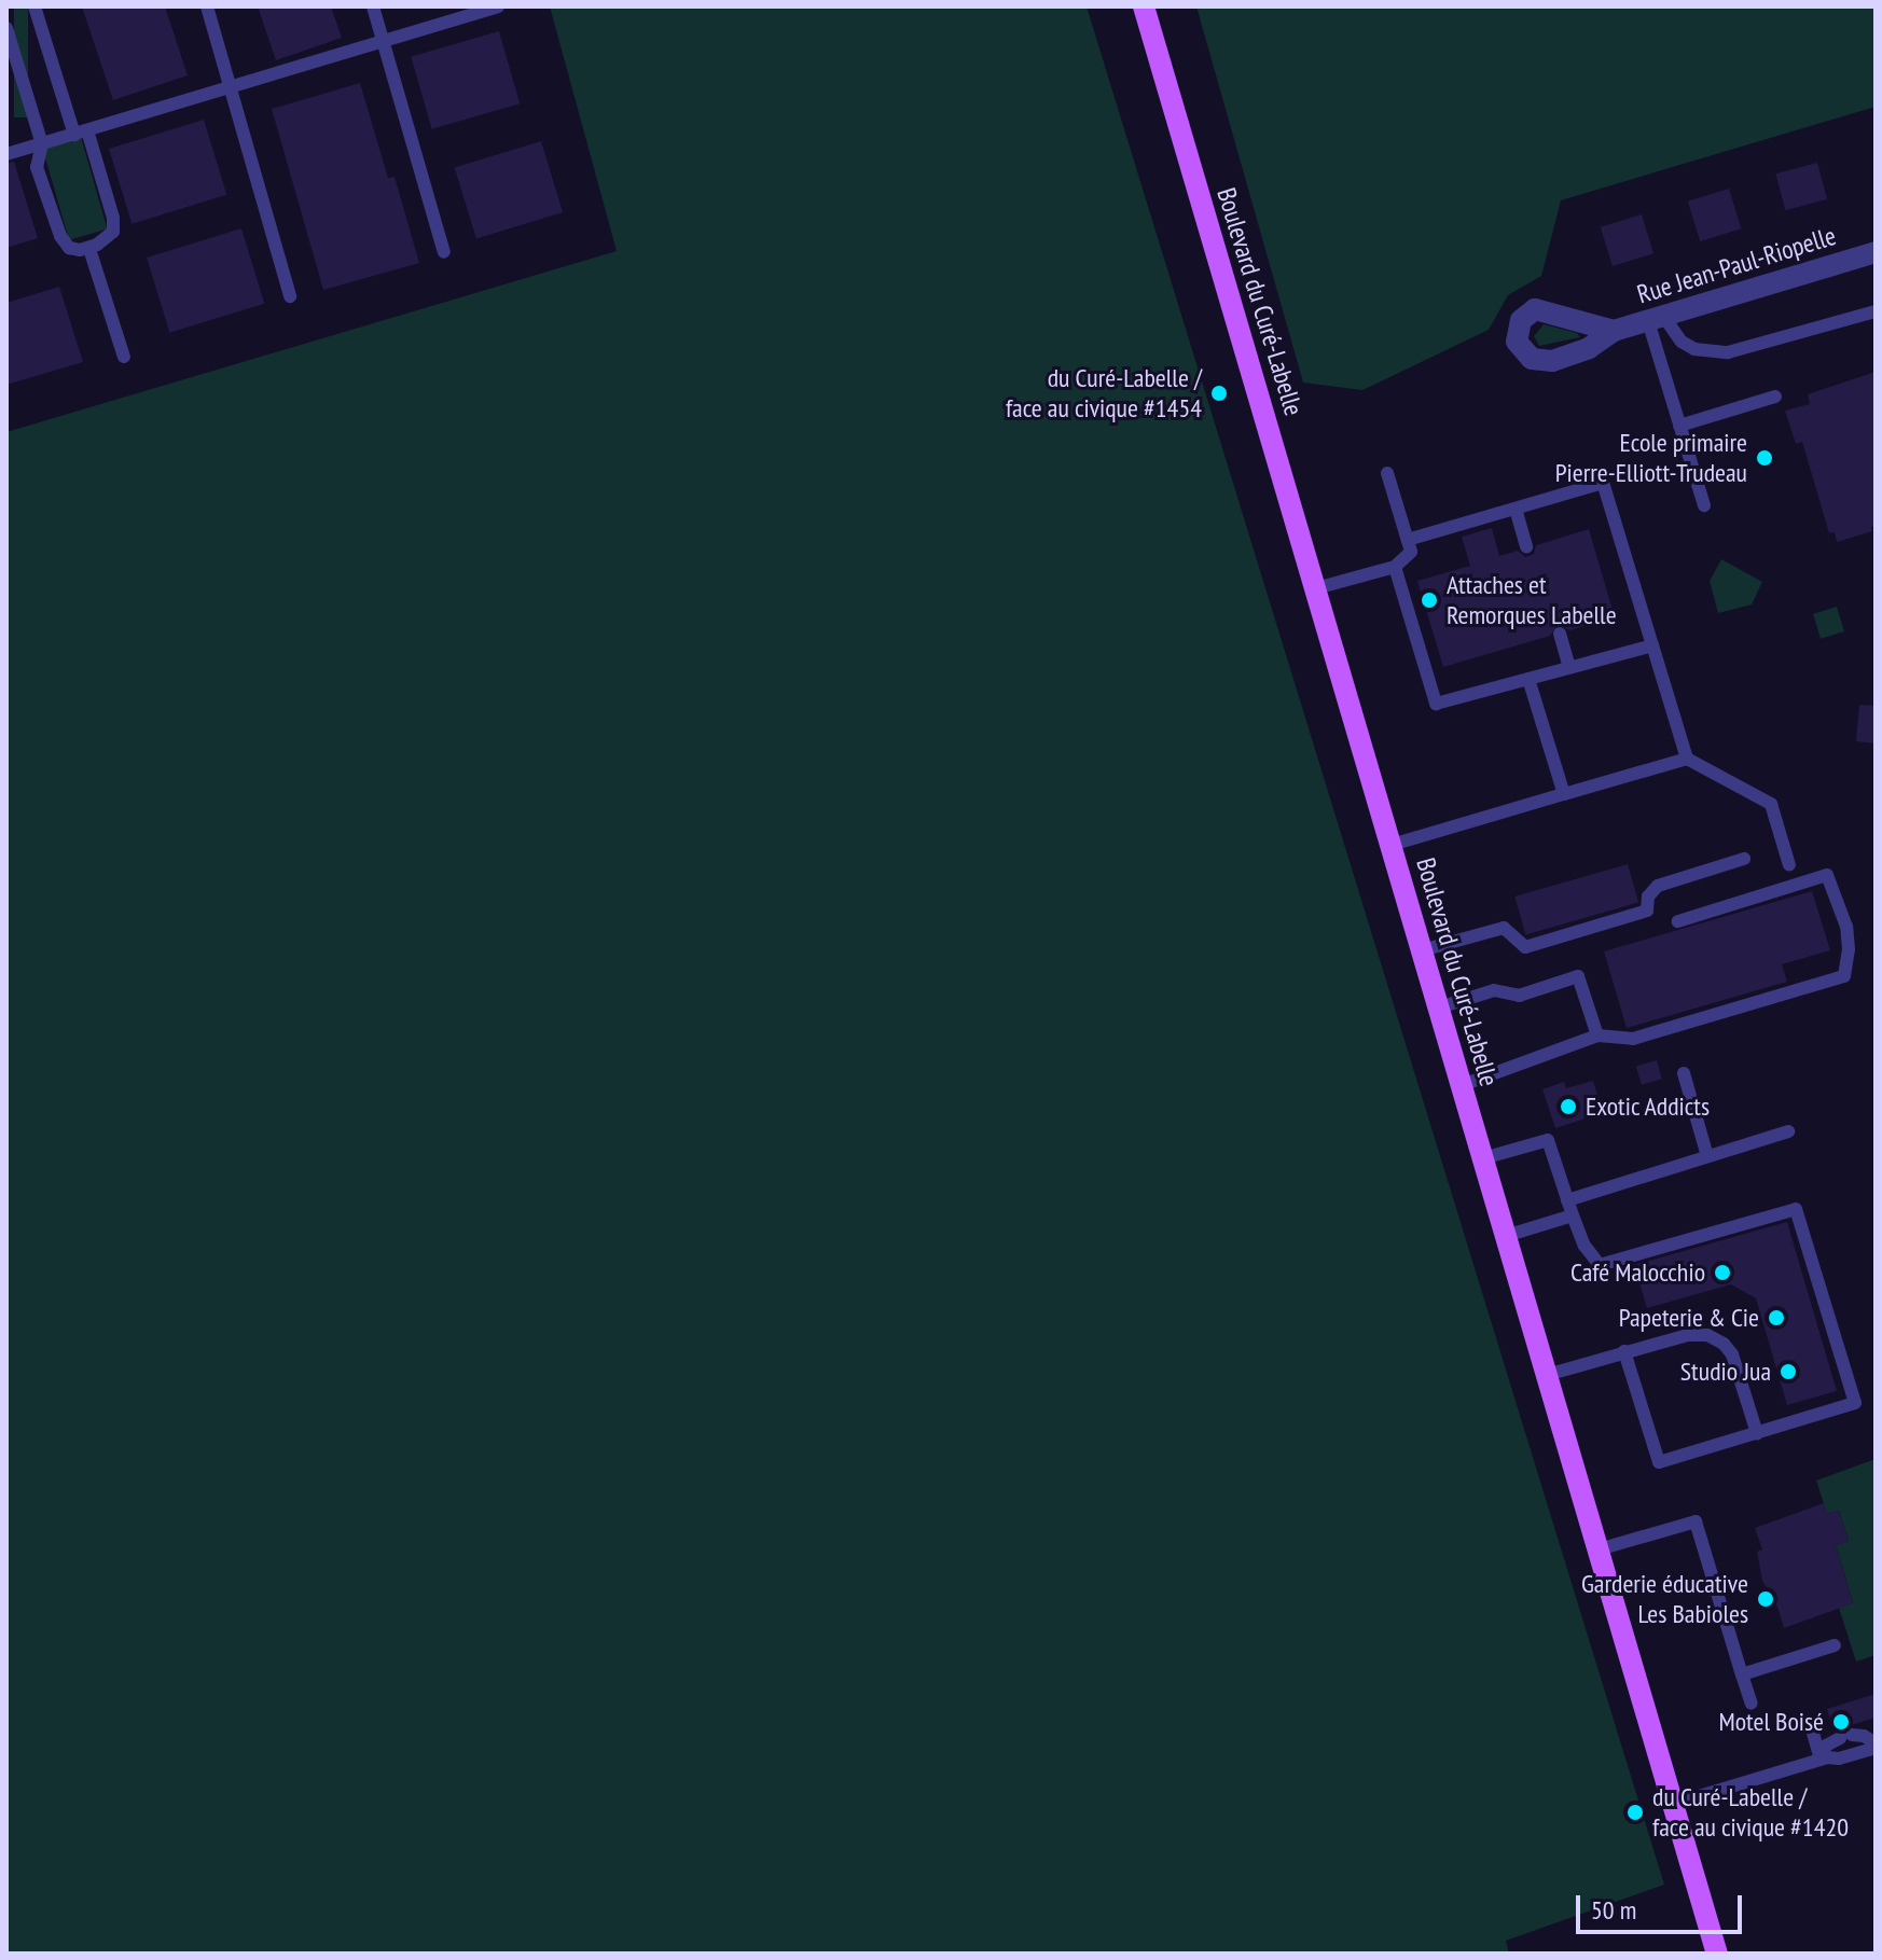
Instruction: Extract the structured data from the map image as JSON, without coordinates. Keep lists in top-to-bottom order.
{
  "streets": {
    "main road": ["Boulevard du Curé-Labelle"],
    "street": ["Rue Jean-Paul-Riopelle"]
  },
  "places": [
    "du Curé-Labelle / face au civique #1454",
    "Ecole primaire Pierre-Elliott-Trudeau",
    "Attaches et Remorques Labelle",
    "Exotic Addicts",
    "Café Malocchio",
    "Papeterie & Cie",
    "Studio Jua",
    "Garderie éducative Les Babioles",
    "Motel Boisé",
    "du Curé-Labelle / face au civique #1420"
  ],
  "scale_bar": "50 m"
}
